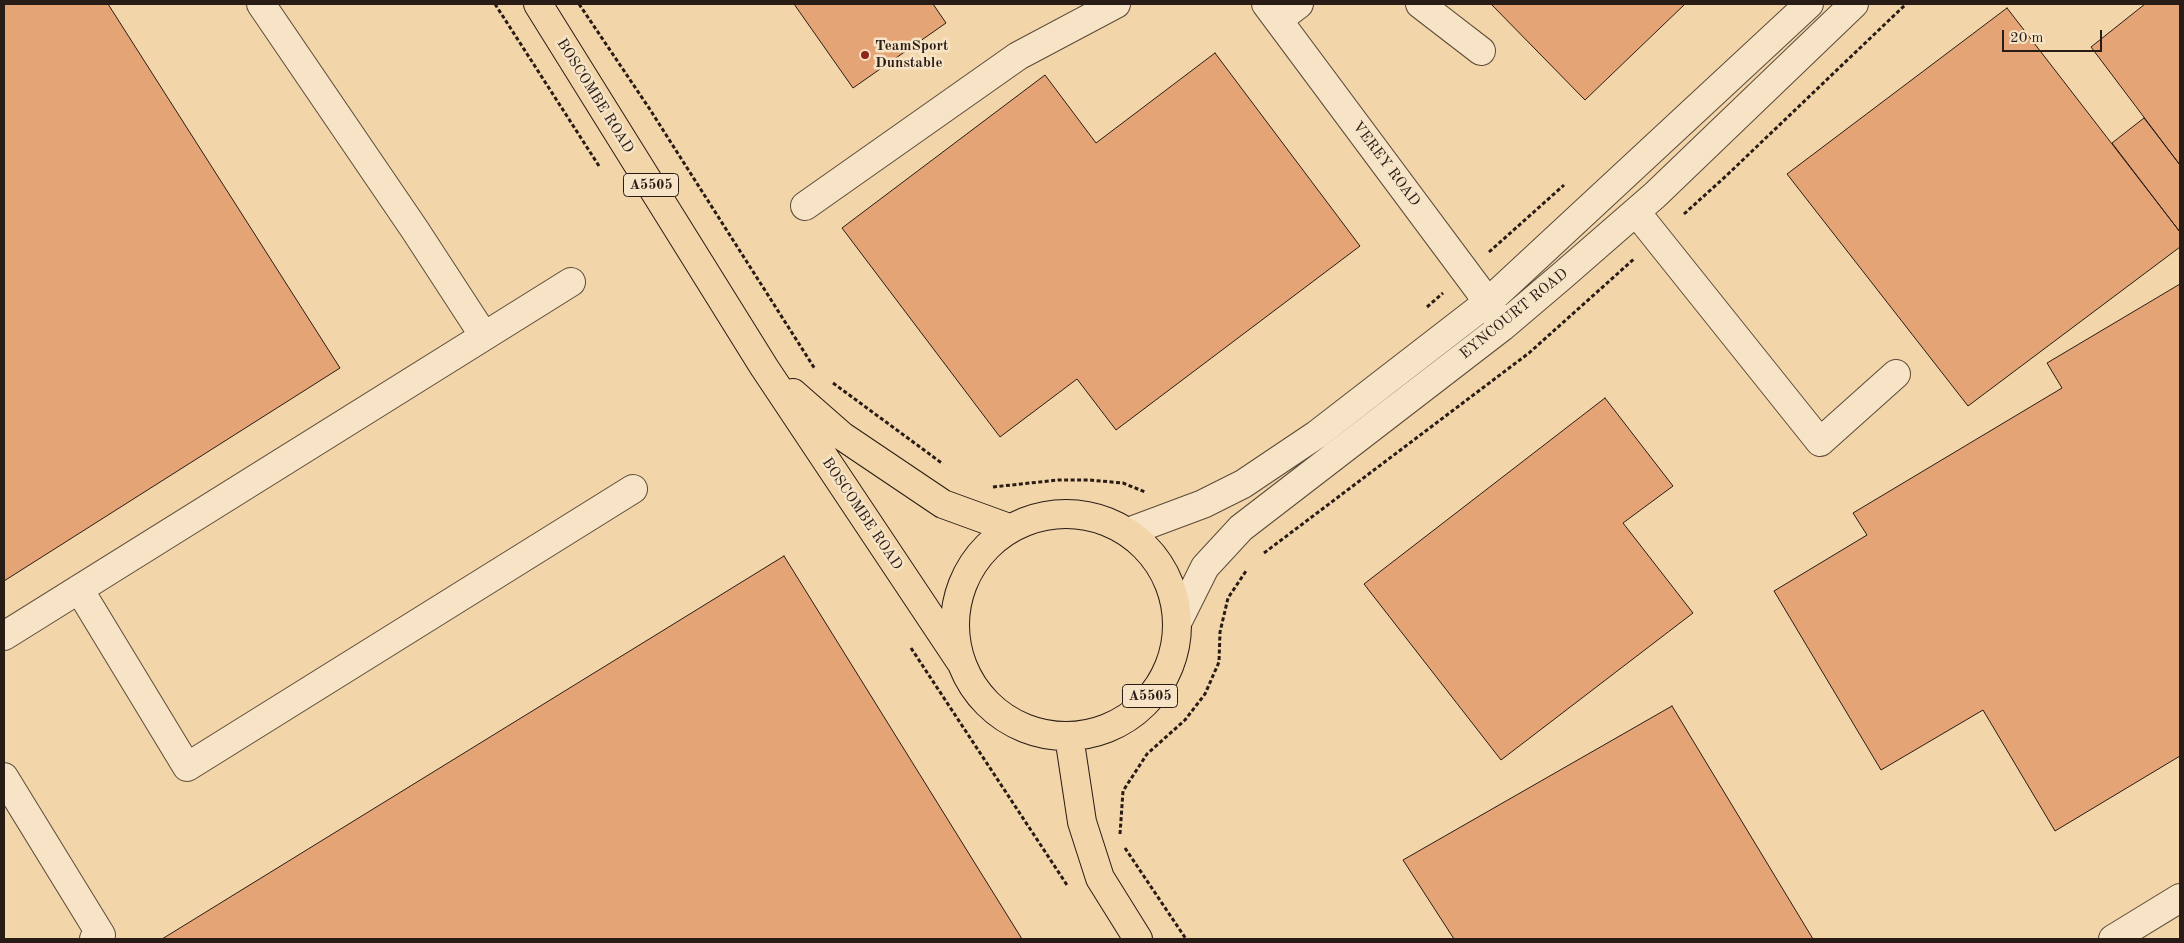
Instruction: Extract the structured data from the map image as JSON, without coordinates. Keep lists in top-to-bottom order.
{
  "streets": {
    "main road": ["BOSCOMBE ROAD", "A5505"],
    "street": ["VEREY ROAD", "EYNCOURT ROAD"]
  },
  "crossings": [
    ["BOSCOMBE ROAD", "A5505"],
    ["VEREY ROAD", "EYNCOURT ROAD"],
    ["A5505", "EYNCOURT ROAD"]
  ],
  "places": ["TeamSport Dunstable"],
  "scale_bar": "20 m"
}
